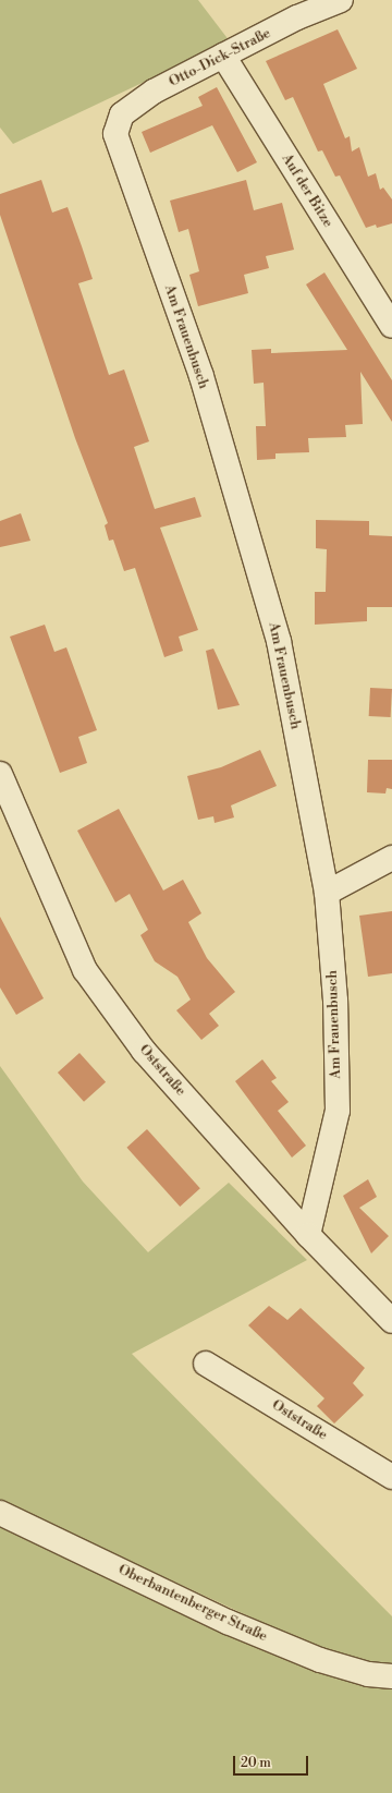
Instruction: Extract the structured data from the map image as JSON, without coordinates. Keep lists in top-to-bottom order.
{
  "streets": {
    "street": [
      "Otto-Dick-Straße",
      "Auf der Bitze",
      "Am Frauenbusch",
      "Oststraße",
      "Oberbantenberger Straße"
    ]
  },
  "crossings": [
    ["Otto-Dick-Straße", "Auf der Bitze"],
    ["Otto-Dick-Straße", "Am Frauenbusch"],
    ["Am Frauenbusch", "Oststraße"]
  ],
  "scale_bar": "20 m"
}
